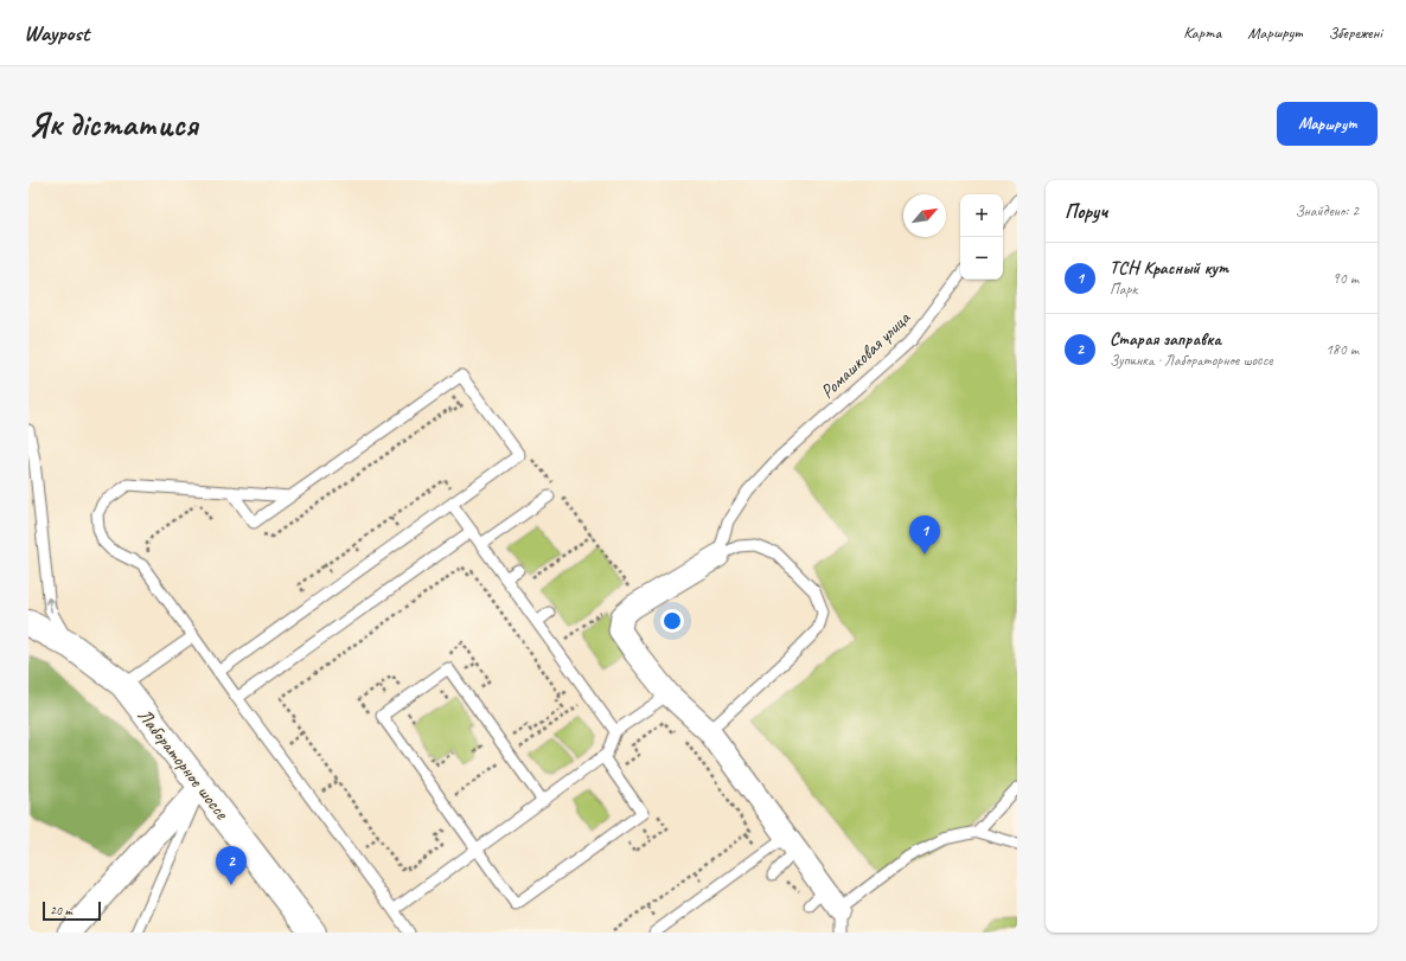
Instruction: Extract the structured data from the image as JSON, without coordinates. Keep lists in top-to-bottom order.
{
  "streets": {
    "main road": ["Лабораторное шоссе"],
    "lane": ["Ромашковая улица"]
  },
  "scale_bar": "20 m",
  "north": "top right",
  "page": {
    "header": "Waypost",
    "nav": ["Карта", "Маршрут", "Збережені"],
    "buttons": "Маршрут",
    "title": "Як дістатися",
    "heading": ["Поруч", "Знайдено: 2"],
    "map_buttons": ["+", "−"],
    "list": [
      {
        "mark": "1",
        "name": "ТСН Красный кут",
        "note": "Парк",
        "value": "90 m"
      },
      {
        "mark": "2",
        "name": "Старая заправка",
        "note": "Зупинка · Лабораторное шоссе",
        "value": "180 m"
      }
    ],
    "pins": ["1", "2"],
    "scale": "20 m"
  }
}
